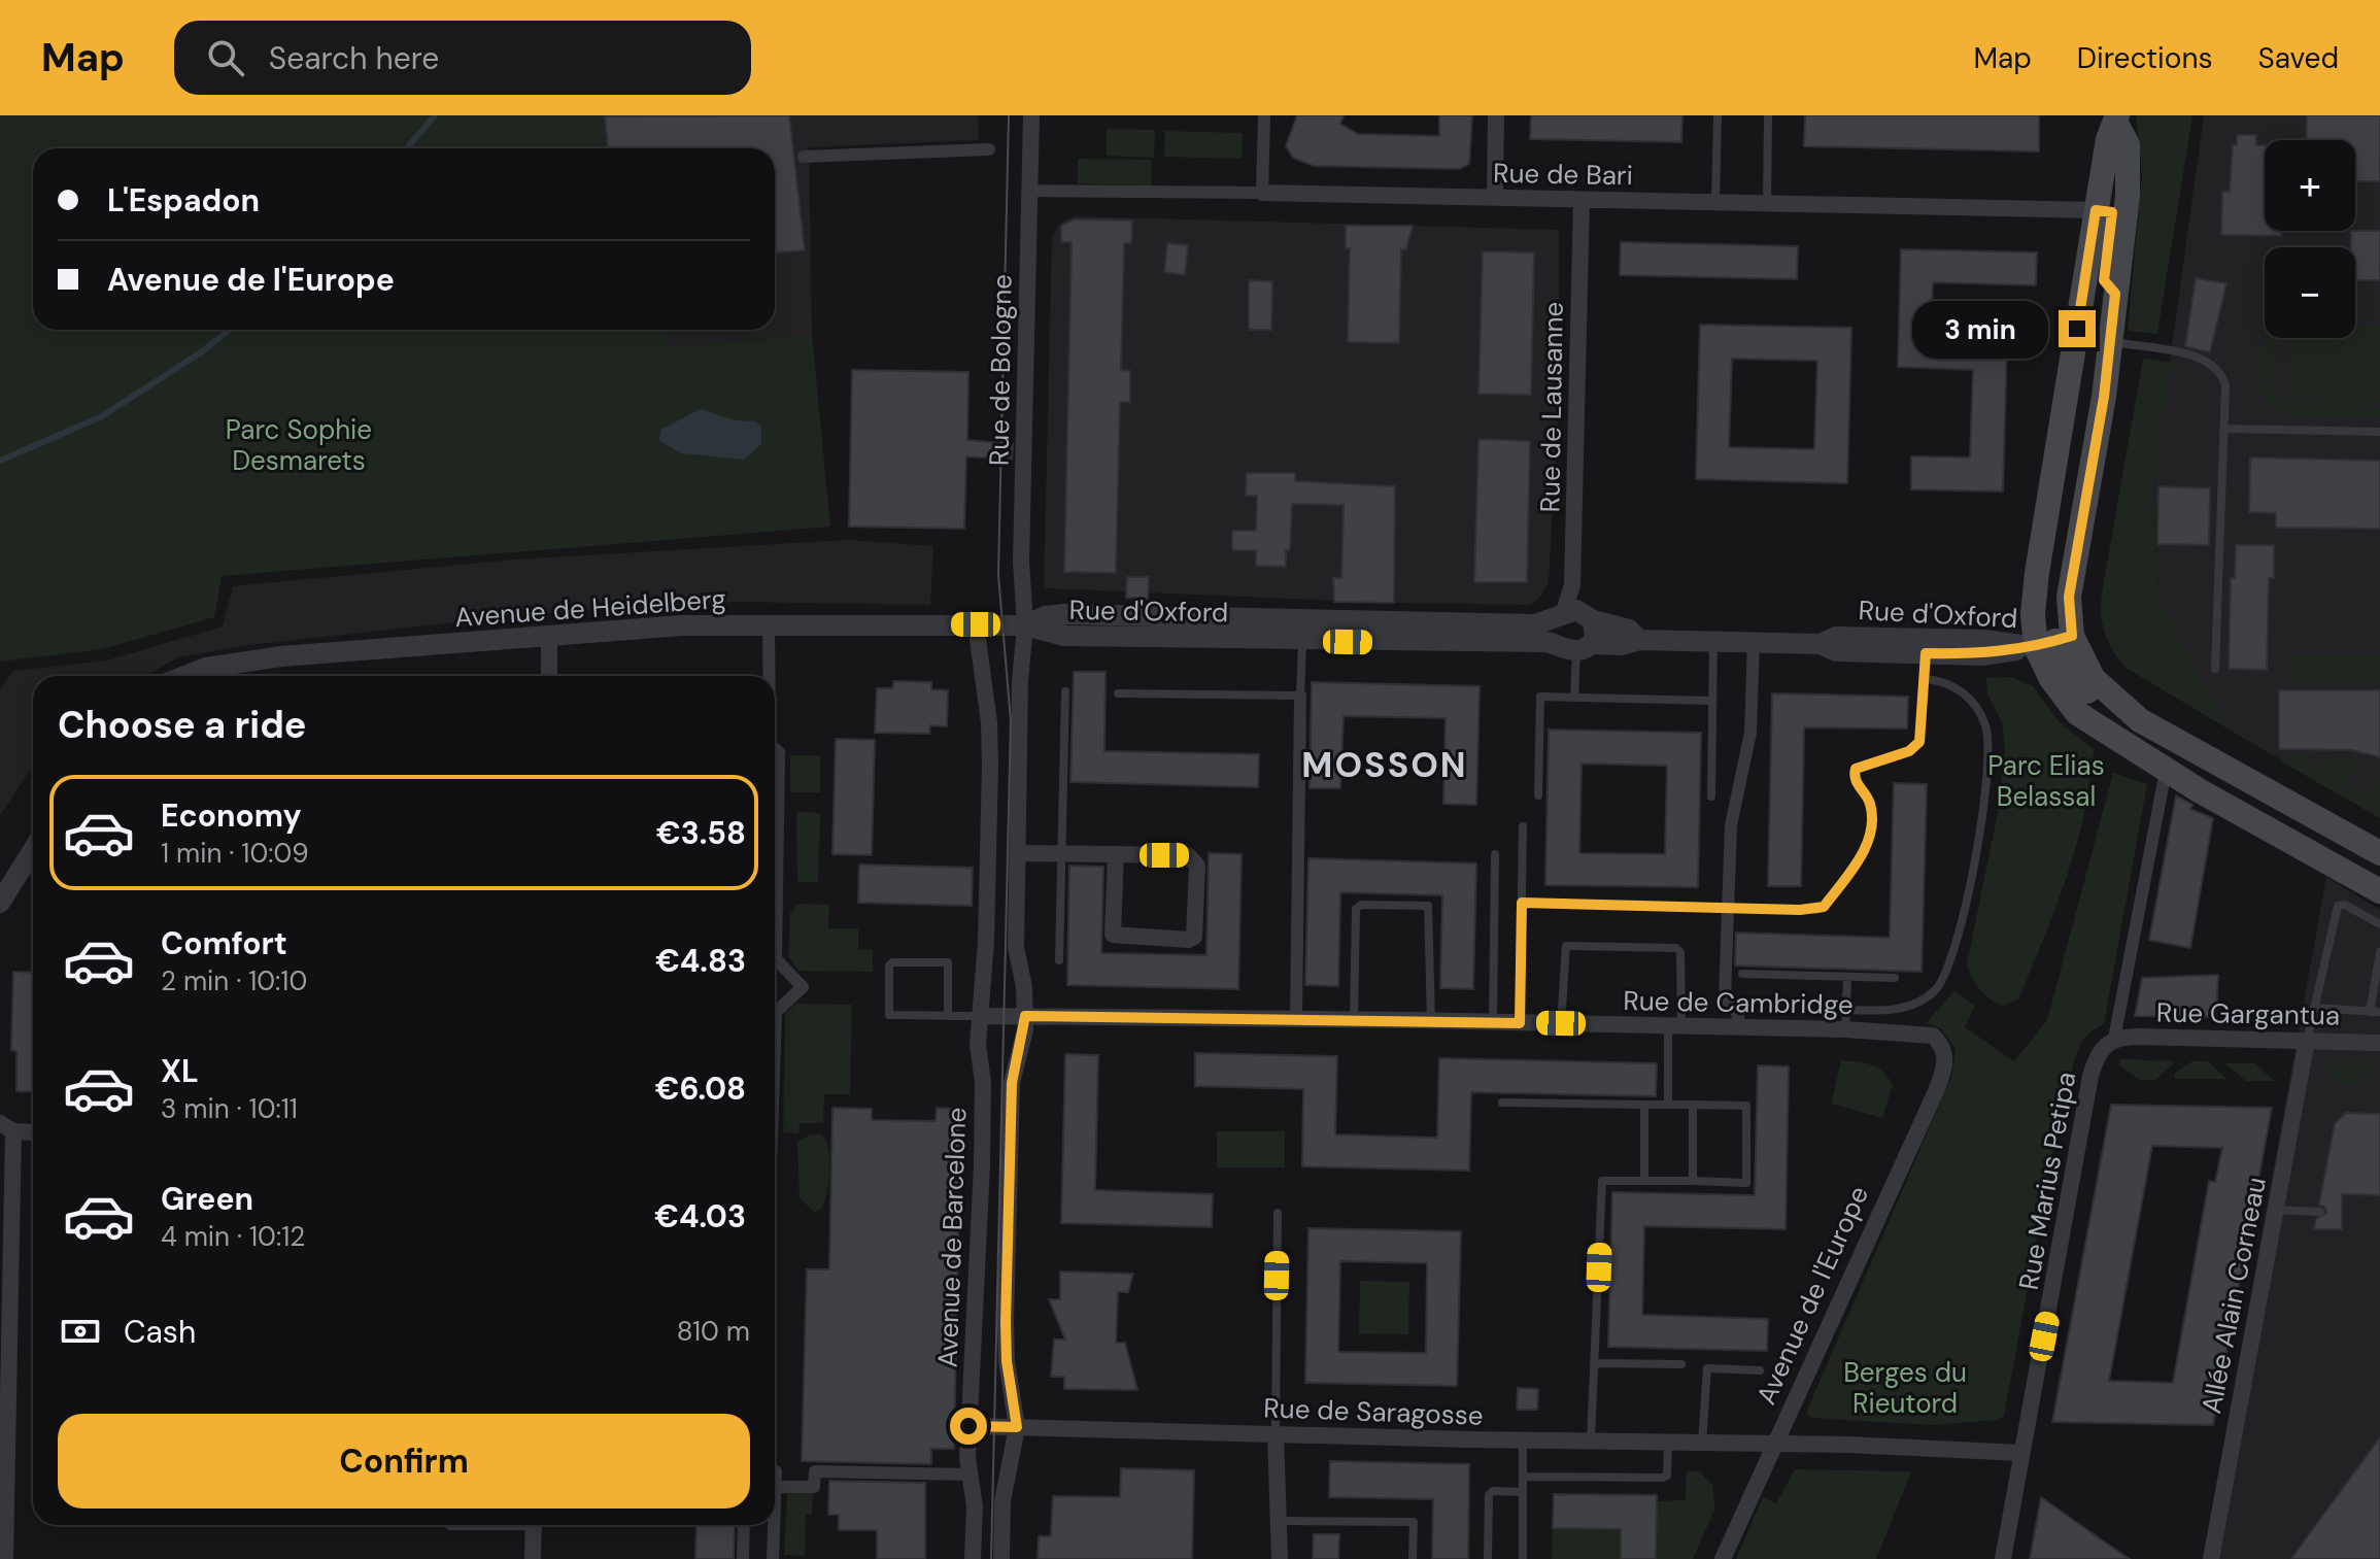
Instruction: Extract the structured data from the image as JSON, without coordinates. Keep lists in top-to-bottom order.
{
  "streets": {
    "street": [
      "Rue de Bari",
      "Rue de Bologne",
      "Rue de Lausanne",
      "Avenue de Heidelberg",
      "Rue d'Oxford",
      "Rue de Cambridge",
      "Rue Gargantua",
      "Rue Marius Petipa",
      "Avenue de Barcelone",
      "Avenue de l'Europe",
      "Allée Alain Corneau",
      "Rue de Saragosse"
    ]
  },
  "crossings": [
    ["Rue de Bari", "Rue de Bologne"],
    ["Rue de Bari", "Rue de Lausanne"],
    ["Rue de Bologne", "Avenue de Heidelberg"],
    ["Rue de Bologne", "Rue d'Oxford"],
    ["Rue de Bologne", "Avenue de Barcelone"],
    ["Rue de Lausanne", "Rue d'Oxford"],
    ["Avenue de Heidelberg", "Rue d'Oxford"],
    ["Avenue de Heidelberg", "Avenue de Barcelone"],
    ["Rue d'Oxford", "Avenue de Barcelone"],
    ["Rue de Cambridge", "Avenue de Barcelone"],
    ["Rue de Cambridge", "Avenue de l'Europe"],
    ["Rue Gargantua", "Rue Marius Petipa"],
    ["Rue Gargantua", "Allée Alain Corneau"],
    ["Rue Marius Petipa", "Rue de Saragosse"],
    ["Avenue de Barcelone", "Rue de Saragosse"],
    ["Avenue de l'Europe", "Rue de Saragosse"]
  ],
  "districts": ["MOSSON"],
  "parks": ["Parc Sophie Desmarets", "Parc Elias Belassal", "Berges du Rieutord"],
  "page": {
    "header": "Map",
    "search": "Search here",
    "nav": ["Map", "Directions", "Saved"],
    "map_buttons": ["+", "−"],
    "banner": ["L'Espadon", "Avenue de l'Europe"],
    "bubble": "3 min",
    "heading": "Choose a ride",
    "list": [
      {
        "name": "Economy",
        "note": "1 min · 10:09",
        "value": "€3.58"
      },
      {
        "name": "Comfort",
        "note": "2 min · 10:10",
        "value": "€4.83"
      },
      {
        "name": "XL",
        "note": "3 min · 10:11",
        "value": "€6.08"
      },
      {
        "name": "Green",
        "note": "4 min · 10:12",
        "value": "€4.03"
      }
    ],
    "pay": ["Cash", "810 m"],
    "buttons": "Confirm"
  }
}
